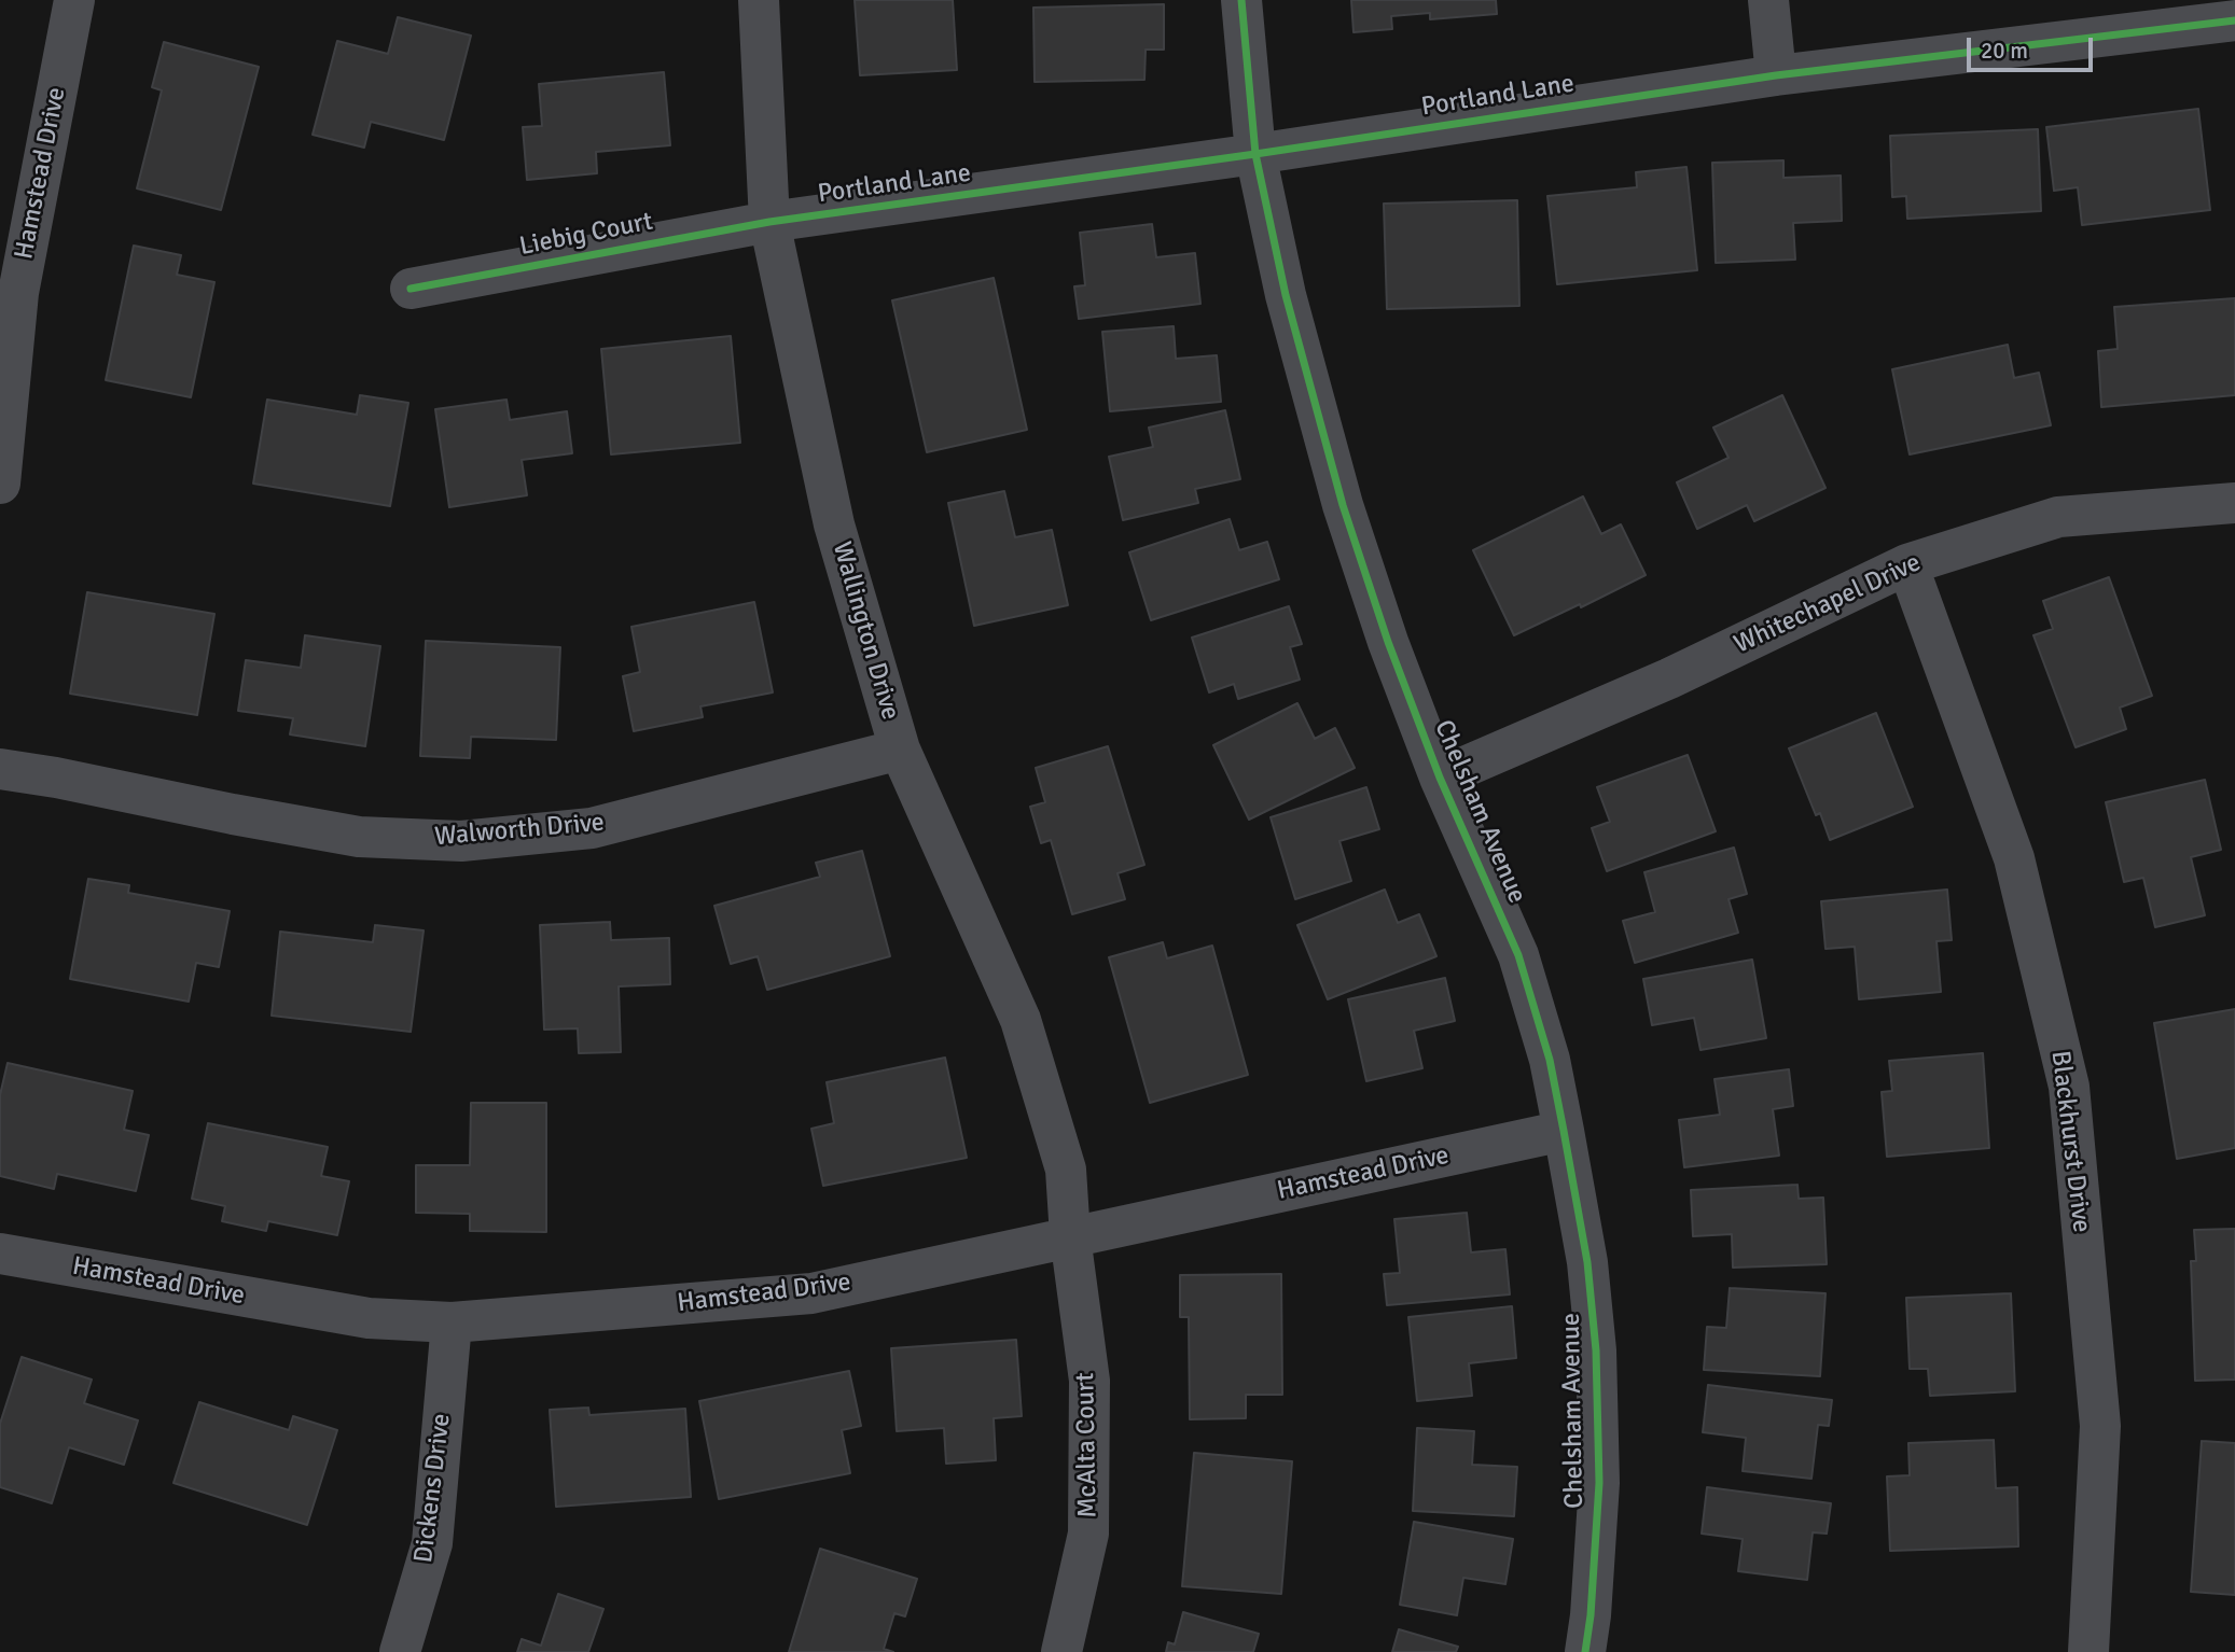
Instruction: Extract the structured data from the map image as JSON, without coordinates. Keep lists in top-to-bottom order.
{
  "streets": {
    "street": [
      "Portland Lane",
      "Hamstead Drive",
      "Liebig Court",
      "Whitechapel Drive",
      "Wallington Drive",
      "Chelsham Avenue",
      "Walworth Drive",
      "Blackhurst Drive",
      "McAlta Court",
      "Dickens Drive"
    ]
  },
  "crossings": [
    ["Portland Lane", "Liebig Court"],
    ["Portland Lane", "Wallington Drive"],
    ["Portland Lane", "Chelsham Avenue"],
    ["Hamstead Drive", "Wallington Drive"],
    ["Hamstead Drive", "Chelsham Avenue"],
    ["Hamstead Drive", "McAlta Court"],
    ["Hamstead Drive", "Dickens Drive"],
    ["Liebig Court", "Wallington Drive"],
    ["Whitechapel Drive", "Chelsham Avenue"],
    ["Whitechapel Drive", "Blackhurst Drive"],
    ["Wallington Drive", "Walworth Drive"],
    ["Wallington Drive", "McAlta Court"]
  ],
  "scale_bar": "20 m"
}
